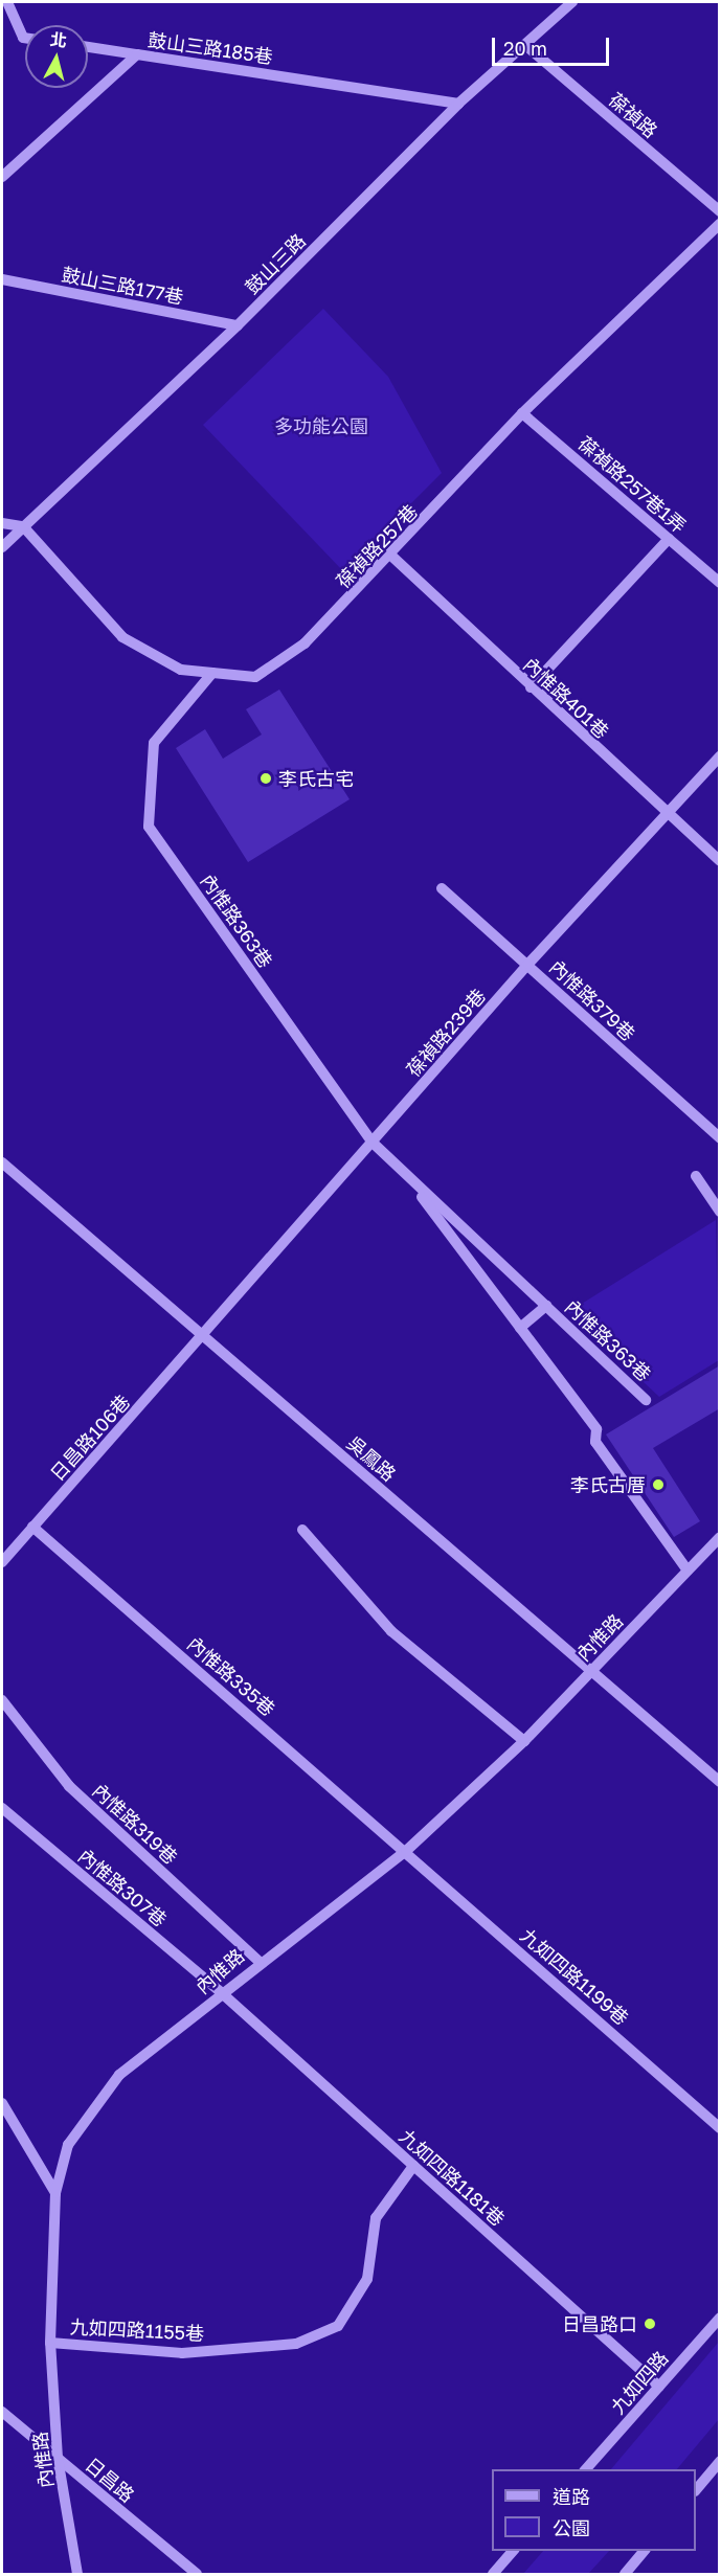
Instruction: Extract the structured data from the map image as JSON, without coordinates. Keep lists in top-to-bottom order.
{
  "streets": {
    "street": [
      "鼓山三路185巷",
      "葆禎路",
      "鼓山三路",
      "鼓山三路177巷",
      "葆禎路257巷1弄",
      "葆禎路257巷",
      "內惟路401巷",
      "內惟路363巷",
      "內惟路379巷",
      "葆禎路239巷",
      "日昌路106巷",
      "吳鳳路",
      "內惟路",
      "內惟路335巷",
      "內惟路319巷",
      "內惟路307巷",
      "九如四路1199巷",
      "九如四路1181巷",
      "九如四路1155巷",
      "九如四路",
      "日昌路"
    ]
  },
  "crossings": [
    ["鼓山三路185巷", "鼓山三路"],
    ["葆禎路", "鼓山三路"],
    ["鼓山三路", "鼓山三路177巷"],
    ["鼓山三路", "葆禎路257巷"],
    ["葆禎路257巷1弄", "葆禎路257巷"],
    ["葆禎路257巷", "內惟路401巷"],
    ["葆禎路257巷", "內惟路363巷"],
    ["內惟路401巷", "葆禎路239巷"],
    ["內惟路363巷", "葆禎路239巷"],
    ["內惟路363巷", "內惟路"],
    ["內惟路379巷", "葆禎路239巷"],
    ["葆禎路239巷", "日昌路106巷"],
    ["葆禎路239巷", "吳鳳路"],
    ["日昌路106巷", "吳鳳路"],
    ["日昌路106巷", "內惟路335巷"],
    ["吳鳳路", "內惟路"],
    ["內惟路", "內惟路335巷"],
    ["內惟路", "內惟路319巷"],
    ["內惟路", "內惟路307巷"],
    ["內惟路", "九如四路1199巷"],
    ["內惟路", "九如四路1181巷"],
    ["內惟路", "九如四路1155巷"],
    ["內惟路", "日昌路"],
    ["內惟路335巷", "九如四路1199巷"],
    ["內惟路307巷", "九如四路1181巷"],
    ["九如四路1181巷", "九如四路1155巷"],
    ["九如四路1181巷", "九如四路"]
  ],
  "parks": ["多功能公園"],
  "places": ["李氏古宅", "李氏古厝", "日昌路口"],
  "legend": ["道路", "公園"],
  "scale_bar": "20 m",
  "north": "top"
}
